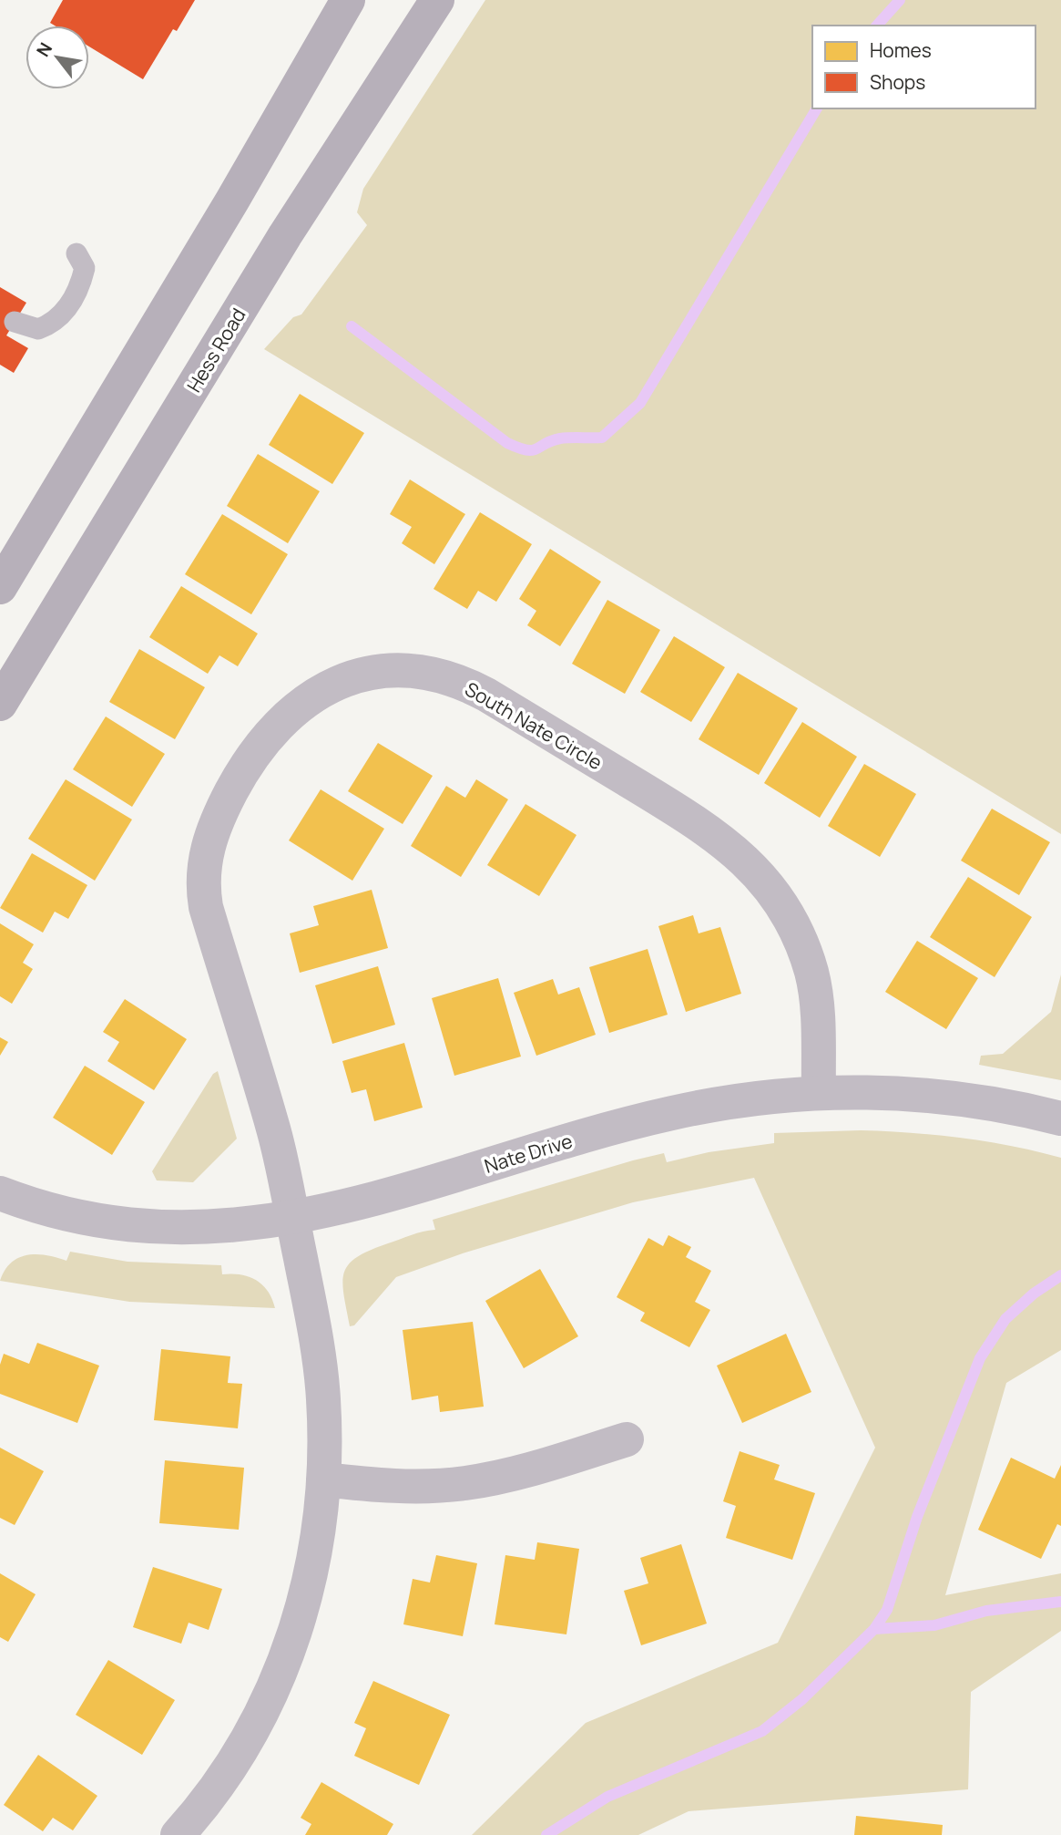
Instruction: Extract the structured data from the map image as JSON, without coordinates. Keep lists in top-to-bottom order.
{
  "streets": {
    "main road": ["Hess Road"],
    "street": ["South Nate Circle", "Nate Drive"]
  },
  "crossings": [
    ["South Nate Circle", "Nate Drive"]
  ],
  "legend": ["Homes", "Shops"],
  "north": "top left"
}
